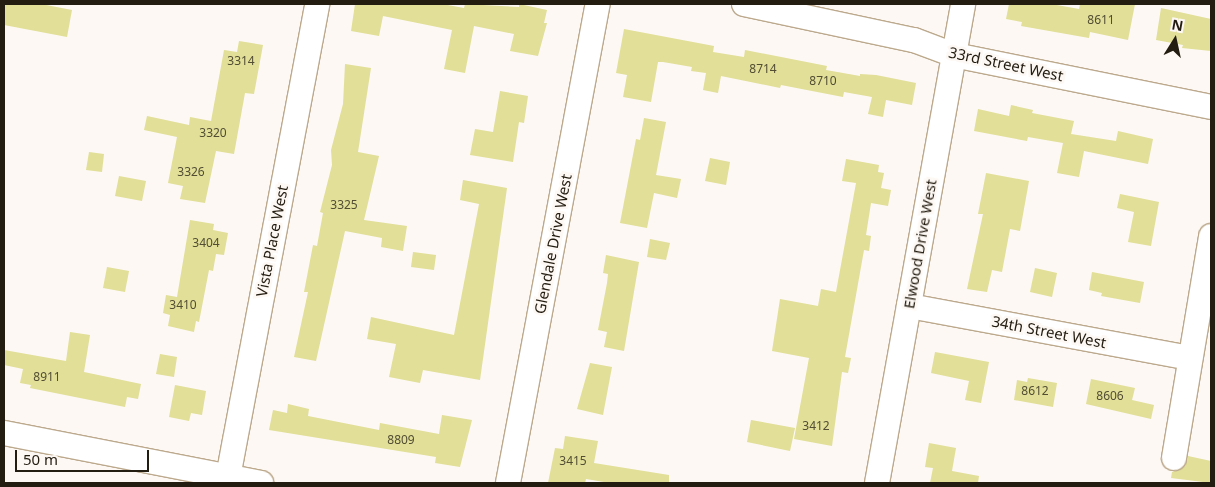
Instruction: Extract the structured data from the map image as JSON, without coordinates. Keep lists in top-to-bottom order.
{
  "streets": {
    "street": [
      "33rd Street West",
      "Vista Place West",
      "Glendale Drive West",
      "Elwood Drive West",
      "34th Street West"
    ]
  },
  "crossings": [
    ["33rd Street West", "Elwood Drive West"],
    ["Elwood Drive West", "34th Street West"]
  ],
  "house_numbers": [
    "8611",
    "3314",
    "8714",
    "8710",
    "3320",
    "3326",
    "3325",
    "3404",
    "3410",
    "8911",
    "8612",
    "8606",
    "3412",
    "8809",
    "3415"
  ],
  "scale_bar": "50 m",
  "north": "top"
}
